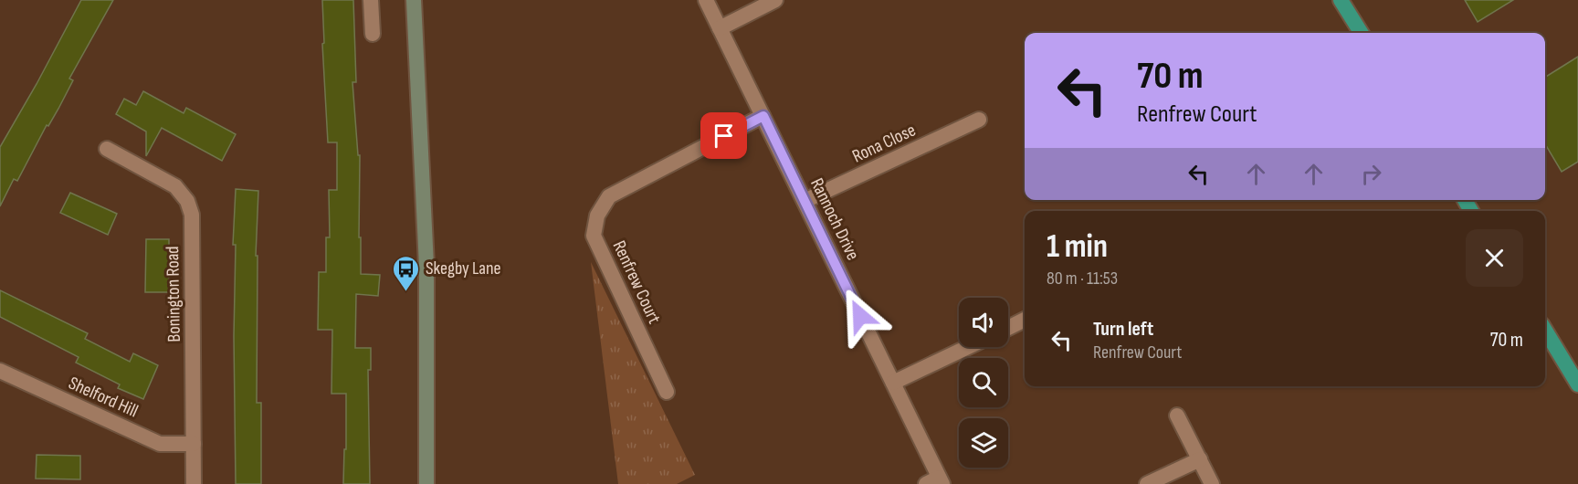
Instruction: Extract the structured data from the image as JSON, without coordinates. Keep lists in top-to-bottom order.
{
  "streets": {
    "street": [
      "Rona Close",
      "Rannoch Drive",
      "Renfrew Court",
      "Bonington Road",
      "Shelford Hill"
    ]
  },
  "crossings": [
    ["Rona Close", "Rannoch Drive"],
    ["Rannoch Drive", "Renfrew Court"],
    ["Bonington Road", "Shelford Hill"]
  ],
  "places": {
    "bus stop": ["Skegby Lane"]
  },
  "page": {
    "turn": ["70 m", "Renfrew Court"],
    "heading": ["1 min", "80 m · 11:53"],
    "list": [
      {
        "name": "Turn left",
        "note": "Renfrew Court",
        "value": "70 m"
      }
    ]
  }
}
